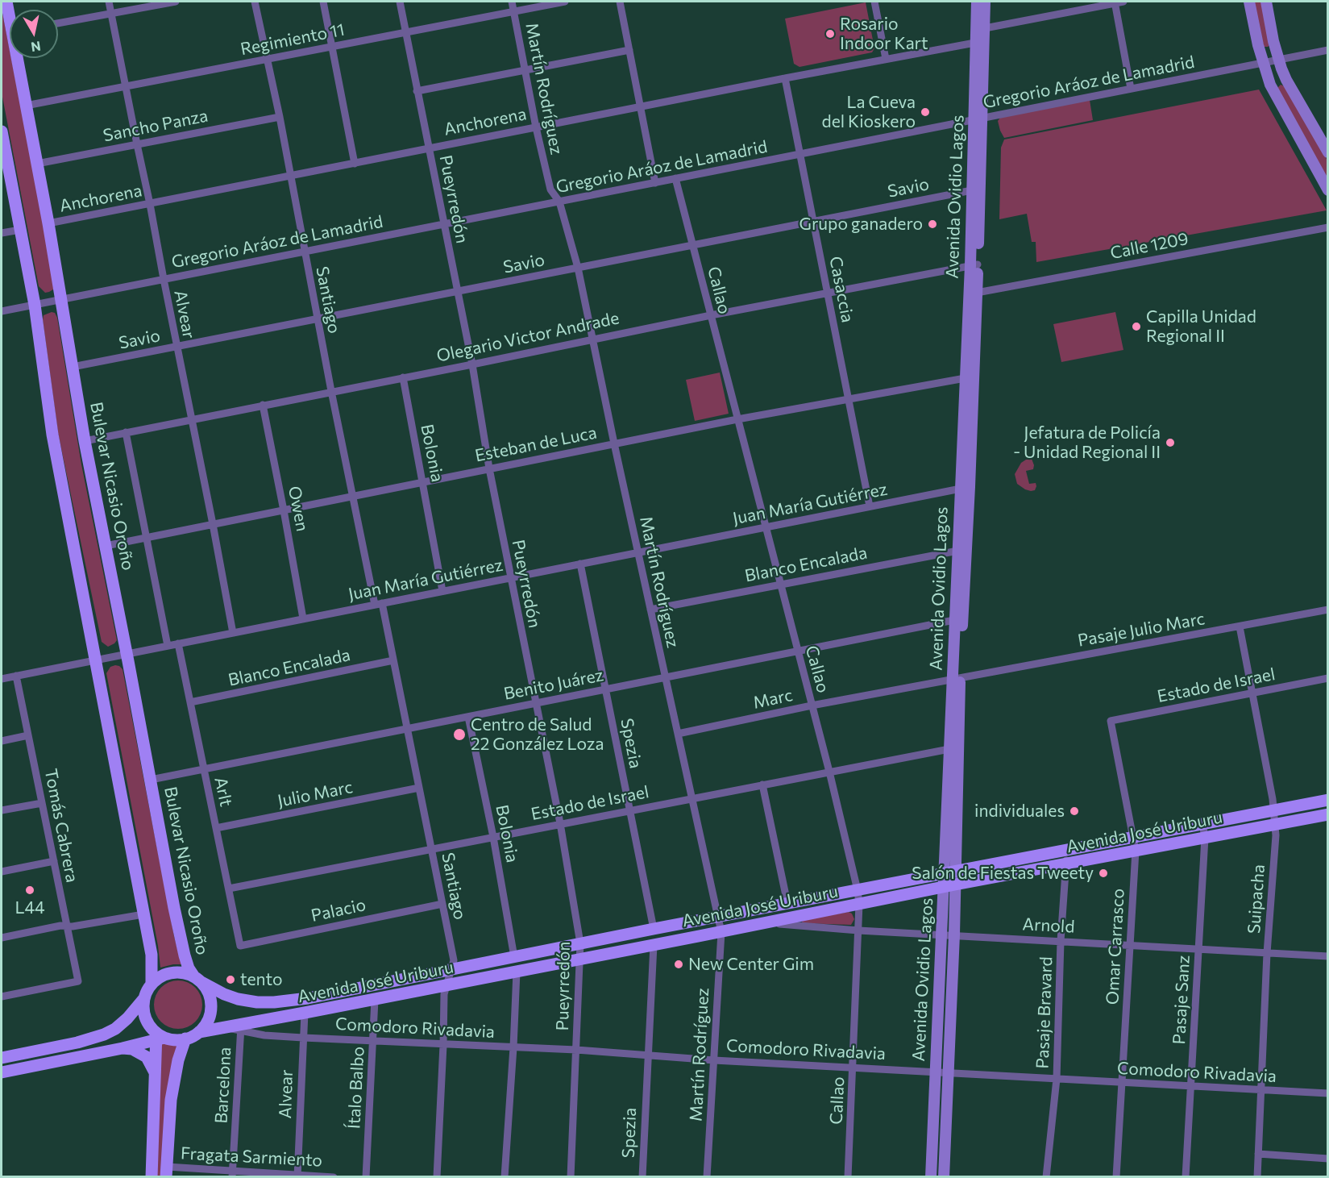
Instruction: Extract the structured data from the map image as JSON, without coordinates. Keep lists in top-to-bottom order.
{
  "streets": {
    "main road": ["Avenida Ovidio Lagos", "Bulevar Nicasio Oroño", "Avenida José Uriburu"],
    "street": [
      "Regimiento 11",
      "Gregorio Aráoz de Lamadrid",
      "Martín Rodríguez",
      "Anchorena",
      "Sancho Panza",
      "Savio",
      "Pueyrredón",
      "Calle 1209",
      "Casaccia",
      "Callao",
      "Santiago",
      "Alvear",
      "Olegario Victor Andrade",
      "Esteban de Luca",
      "Bolonia",
      "Juan María Gutiérrez",
      "Owen",
      "Blanco Encalada",
      "Pasaje Julio Marc",
      "Benito Juárez",
      "Estado de Israel",
      "Marc",
      "Spezia",
      "Arlt",
      "Julio Marc",
      "Tomás Cabrera",
      "Suipacha",
      "Palacio",
      "Arnold",
      "Omar Carrasco",
      "Pasaje Sanz",
      "Pasaje Bravard",
      "Comodoro Rivadavia",
      "Barcelona",
      "Ítalo Balbo",
      "Fragata Sarmiento"
    ]
  },
  "crossings": [
    ["Regimiento 11", "Martín Rodríguez"],
    ["Regimiento 11", "Pueyrredón"],
    ["Regimiento 11", "Santiago"],
    ["Regimiento 11", "Alvear"],
    ["Regimiento 11", "Bulevar Nicasio Oroño"],
    ["Gregorio Aráoz de Lamadrid", "Martín Rodríguez"],
    ["Gregorio Aráoz de Lamadrid", "Avenida Ovidio Lagos"],
    ["Gregorio Aráoz de Lamadrid", "Pueyrredón"],
    ["Gregorio Aráoz de Lamadrid", "Casaccia"],
    ["Gregorio Aráoz de Lamadrid", "Callao"],
    ["Gregorio Aráoz de Lamadrid", "Santiago"],
    ["Gregorio Aráoz de Lamadrid", "Alvear"],
    ["Gregorio Aráoz de Lamadrid", "Bulevar Nicasio Oroño"],
    ["Martín Rodríguez", "Anchorena"],
    ["Martín Rodríguez", "Savio"],
    ["Martín Rodríguez", "Olegario Victor Andrade"],
    ["Martín Rodríguez", "Esteban de Luca"],
    ["Martín Rodríguez", "Juan María Gutiérrez"],
    ["Martín Rodríguez", "Blanco Encalada"],
    ["Martín Rodríguez", "Benito Juárez"],
    ["Martín Rodríguez", "Estado de Israel"],
    ["Martín Rodríguez", "Marc"],
    ["Martín Rodríguez", "Avenida José Uriburu"],
    ["Martín Rodríguez", "Comodoro Rivadavia"],
    ["Anchorena", "Avenida Ovidio Lagos"],
    ["Anchorena", "Pueyrredón"],
    ["Anchorena", "Casaccia"],
    ["Anchorena", "Santiago"],
    ["Anchorena", "Alvear"],
    ["Anchorena", "Bulevar Nicasio Oroño"],
    ["Sancho Panza", "Santiago"],
    ["Sancho Panza", "Alvear"],
    ["Sancho Panza", "Bulevar Nicasio Oroño"],
    ["Savio", "Avenida Ovidio Lagos"],
    ["Savio", "Pueyrredón"],
    ["Savio", "Casaccia"],
    ["Savio", "Callao"],
    ["Savio", "Santiago"],
    ["Savio", "Alvear"],
    ["Savio", "Bulevar Nicasio Oroño"],
    ["Avenida Ovidio Lagos", "Calle 1209"],
    ["Avenida Ovidio Lagos", "Olegario Victor Andrade"],
    ["Avenida Ovidio Lagos", "Esteban de Luca"],
    ["Avenida Ovidio Lagos", "Juan María Gutiérrez"],
    ["Avenida Ovidio Lagos", "Blanco Encalada"],
    ["Avenida Ovidio Lagos", "Pasaje Julio Marc"],
    ["Avenida Ovidio Lagos", "Benito Juárez"],
    ["Avenida Ovidio Lagos", "Estado de Israel"],
    ["Avenida Ovidio Lagos", "Marc"],
    ["Avenida Ovidio Lagos", "Avenida José Uriburu"],
    ["Avenida Ovidio Lagos", "Arnold"],
    ["Avenida Ovidio Lagos", "Comodoro Rivadavia"],
    ["Pueyrredón", "Olegario Victor Andrade"],
    ["Pueyrredón", "Esteban de Luca"],
    ["Pueyrredón", "Juan María Gutiérrez"],
    ["Pueyrredón", "Benito Juárez"],
    ["Pueyrredón", "Estado de Israel"],
    ["Pueyrredón", "Avenida José Uriburu"],
    ["Pueyrredón", "Comodoro Rivadavia"],
    ["Casaccia", "Olegario Victor Andrade"],
    ["Casaccia", "Esteban de Luca"],
    ["Casaccia", "Juan María Gutiérrez"],
    ["Callao", "Olegario Victor Andrade"],
    ["Callao", "Esteban de Luca"],
    ["Callao", "Juan María Gutiérrez"],
    ["Callao", "Blanco Encalada"],
    ["Callao", "Benito Juárez"],
    ["Callao", "Estado de Israel"],
    ["Callao", "Marc"],
    ["Callao", "Avenida José Uriburu"],
    ["Callao", "Arnold"],
    ["Callao", "Comodoro Rivadavia"],
    ["Santiago", "Olegario Victor Andrade"],
    ["Santiago", "Esteban de Luca"],
    ["Santiago", "Juan María Gutiérrez"],
    ["Santiago", "Blanco Encalada"],
    ["Santiago", "Benito Juárez"],
    ["Santiago", "Estado de Israel"],
    ["Santiago", "Julio Marc"],
    ["Santiago", "Avenida José Uriburu"],
    ["Santiago", "Palacio"],
    ["Santiago", "Comodoro Rivadavia"],
    ["Alvear", "Olegario Victor Andrade"],
    ["Alvear", "Esteban de Luca"],
    ["Alvear", "Juan María Gutiérrez"],
    ["Alvear", "Avenida José Uriburu"],
    ["Alvear", "Comodoro Rivadavia"],
    ["Alvear", "Fragata Sarmiento"],
    ["Olegario Victor Andrade", "Bolonia"],
    ["Olegario Victor Andrade", "Bulevar Nicasio Oroño"],
    ["Olegario Victor Andrade", "Owen"],
    ["Esteban de Luca", "Bolonia"],
    ["Esteban de Luca", "Bulevar Nicasio Oroño"],
    ["Esteban de Luca", "Owen"],
    ["Bolonia", "Juan María Gutiérrez"],
    ["Bolonia", "Benito Juárez"],
    ["Bolonia", "Estado de Israel"],
    ["Bolonia", "Avenida José Uriburu"],
    ["Bulevar Nicasio Oroño", "Juan María Gutiérrez"],
    ["Bulevar Nicasio Oroño", "Benito Juárez"],
    ["Bulevar Nicasio Oroño", "Avenida José Uriburu"],
    ["Juan María Gutiérrez", "Owen"],
    ["Juan María Gutiérrez", "Spezia"],
    ["Juan María Gutiérrez", "Arlt"],
    ["Juan María Gutiérrez", "Tomás Cabrera"],
    ["Blanco Encalada", "Arlt"],
    ["Pasaje Julio Marc", "Marc"],
    ["Pasaje Julio Marc", "Suipacha"],
    ["Benito Juárez", "Spezia"],
    ["Benito Juárez", "Arlt"],
    ["Estado de Israel", "Spezia"],
    ["Estado de Israel", "Arlt"],
    ["Estado de Israel", "Suipacha"],
    ["Estado de Israel", "Omar Carrasco"],
    ["Spezia", "Avenida José Uriburu"],
    ["Spezia", "Comodoro Rivadavia"],
    ["Arlt", "Julio Marc"],
    ["Arlt", "Palacio"],
    ["Avenida José Uriburu", "Suipacha"],
    ["Avenida José Uriburu", "Arnold"],
    ["Avenida José Uriburu", "Omar Carrasco"],
    ["Avenida José Uriburu", "Pasaje Sanz"],
    ["Avenida José Uriburu", "Pasaje Bravard"],
    ["Avenida José Uriburu", "Comodoro Rivadavia"],
    ["Avenida José Uriburu", "Barcelona"],
    ["Avenida José Uriburu", "Ítalo Balbo"],
    ["Suipacha", "Arnold"],
    ["Suipacha", "Comodoro Rivadavia"],
    ["Arnold", "Omar Carrasco"],
    ["Arnold", "Pasaje Sanz"],
    ["Arnold", "Pasaje Bravard"],
    ["Omar Carrasco", "Comodoro Rivadavia"],
    ["Pasaje Sanz", "Comodoro Rivadavia"],
    ["Pasaje Bravard", "Comodoro Rivadavia"],
    ["Comodoro Rivadavia", "Barcelona"],
    ["Comodoro Rivadavia", "Ítalo Balbo"],
    ["Barcelona", "Fragata Sarmiento"]
  ],
  "places": [
    "Rosario Indoor Kart",
    "La Cueva del Kioskero",
    "Grupo ganadero",
    "Capilla Unidad Regional II",
    "Jefatura de Policía - Unidad Regional II",
    "Centro de Salud 22 González Loza",
    "individuales",
    "Salón de Fiestas Tweety",
    "L44",
    "New Center Gim",
    "tento"
  ],
  "north": "bottom"
}
